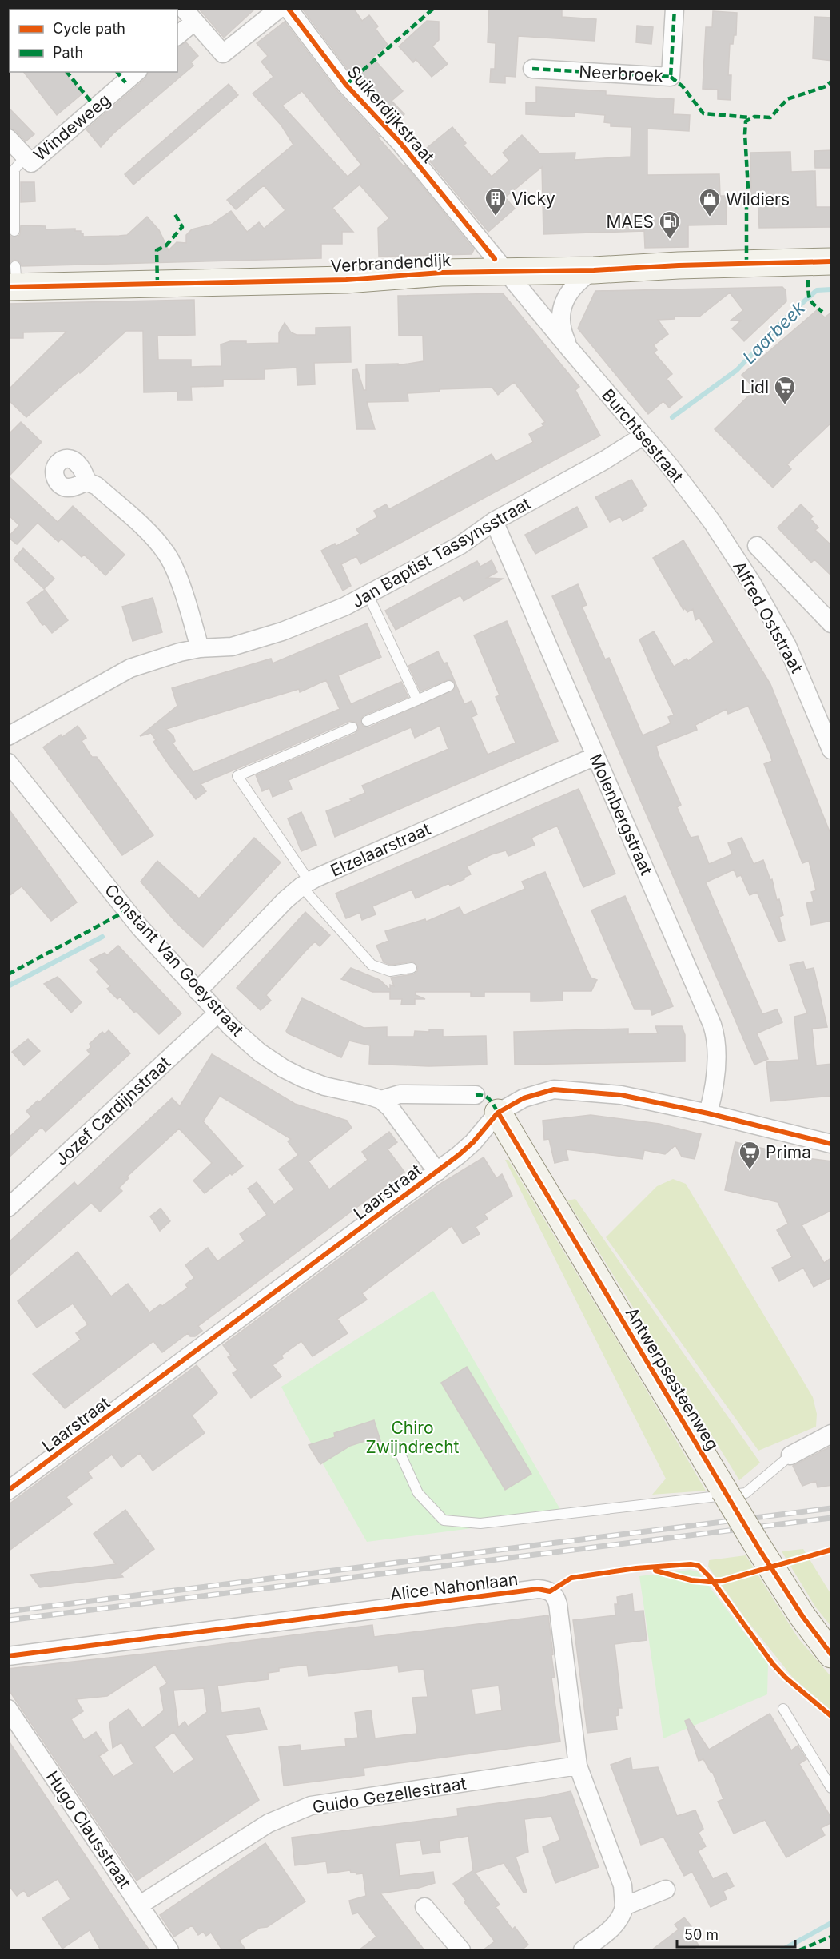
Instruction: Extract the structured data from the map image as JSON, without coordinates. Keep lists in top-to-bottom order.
{
  "streets": {
    "main road": ["Verbrandendijk", "Antwerpsesteenweg"],
    "street": [
      "Neerbroek",
      "Suikerdijkstraat",
      "Windeweeg",
      "Burchtsestraat",
      "Jan Baptist Tassynsstraat",
      "Alfred Oststraat",
      "Molenbergstraat",
      "Elzelaarstraat",
      "Constant Van Goeystraat",
      "Jozef Cardijnstraat",
      "Laarstraat",
      "Alice Nahonlaan",
      "Guido Gezellestraat",
      "Hugo Clausstraat"
    ]
  },
  "crossings": [
    ["Suikerdijkstraat", "Verbrandendijk"],
    ["Suikerdijkstraat", "Burchtsestraat"],
    ["Verbrandendijk", "Burchtsestraat"],
    ["Burchtsestraat", "Jan Baptist Tassynsstraat"],
    ["Burchtsestraat", "Alfred Oststraat"],
    ["Jan Baptist Tassynsstraat", "Molenbergstraat"],
    ["Molenbergstraat", "Elzelaarstraat"],
    ["Molenbergstraat", "Laarstraat"],
    ["Elzelaarstraat", "Constant Van Goeystraat"],
    ["Constant Van Goeystraat", "Jozef Cardijnstraat"],
    ["Laarstraat", "Antwerpsesteenweg"],
    ["Alice Nahonlaan", "Guido Gezellestraat"],
    ["Guido Gezellestraat", "Hugo Clausstraat"]
  ],
  "water": ["Laarbeek"],
  "parks": ["Chiro Zwijndrecht"],
  "places": {
    "building": ["Vicky"],
    "shop": ["Wildiers"],
    "fuel station": ["MAES"],
    "supermarket": ["Lidl", "Prima"]
  },
  "legend": ["Cycle path", "Path"],
  "scale_bar": "50 m"
}
